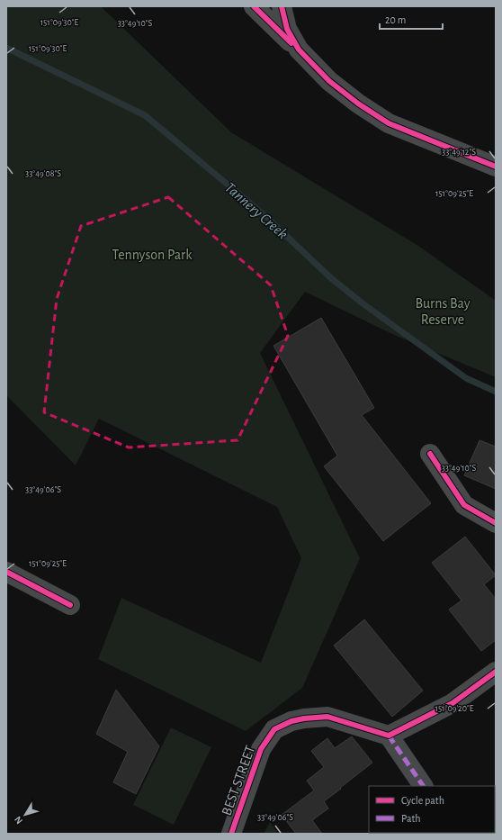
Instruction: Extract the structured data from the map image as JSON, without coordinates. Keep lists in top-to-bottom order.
{
  "streets": {
    "street": ["BEST STREET"]
  },
  "water": ["Tannery Creek"],
  "parks": ["Tennyson Park", "Burns Bay Reserve"],
  "legend": ["Cycle path", "Path"],
  "scale_bar": "20 m",
  "north": "bottom left",
  "coordinates": [
    "151°09'30\"E",
    "33°49'10\"S",
    "33°49'12\"S",
    "33°49'08\"S",
    "151°09'25\"E",
    "33°49'06\"S",
    "151°09'20\"E"
  ]
}
